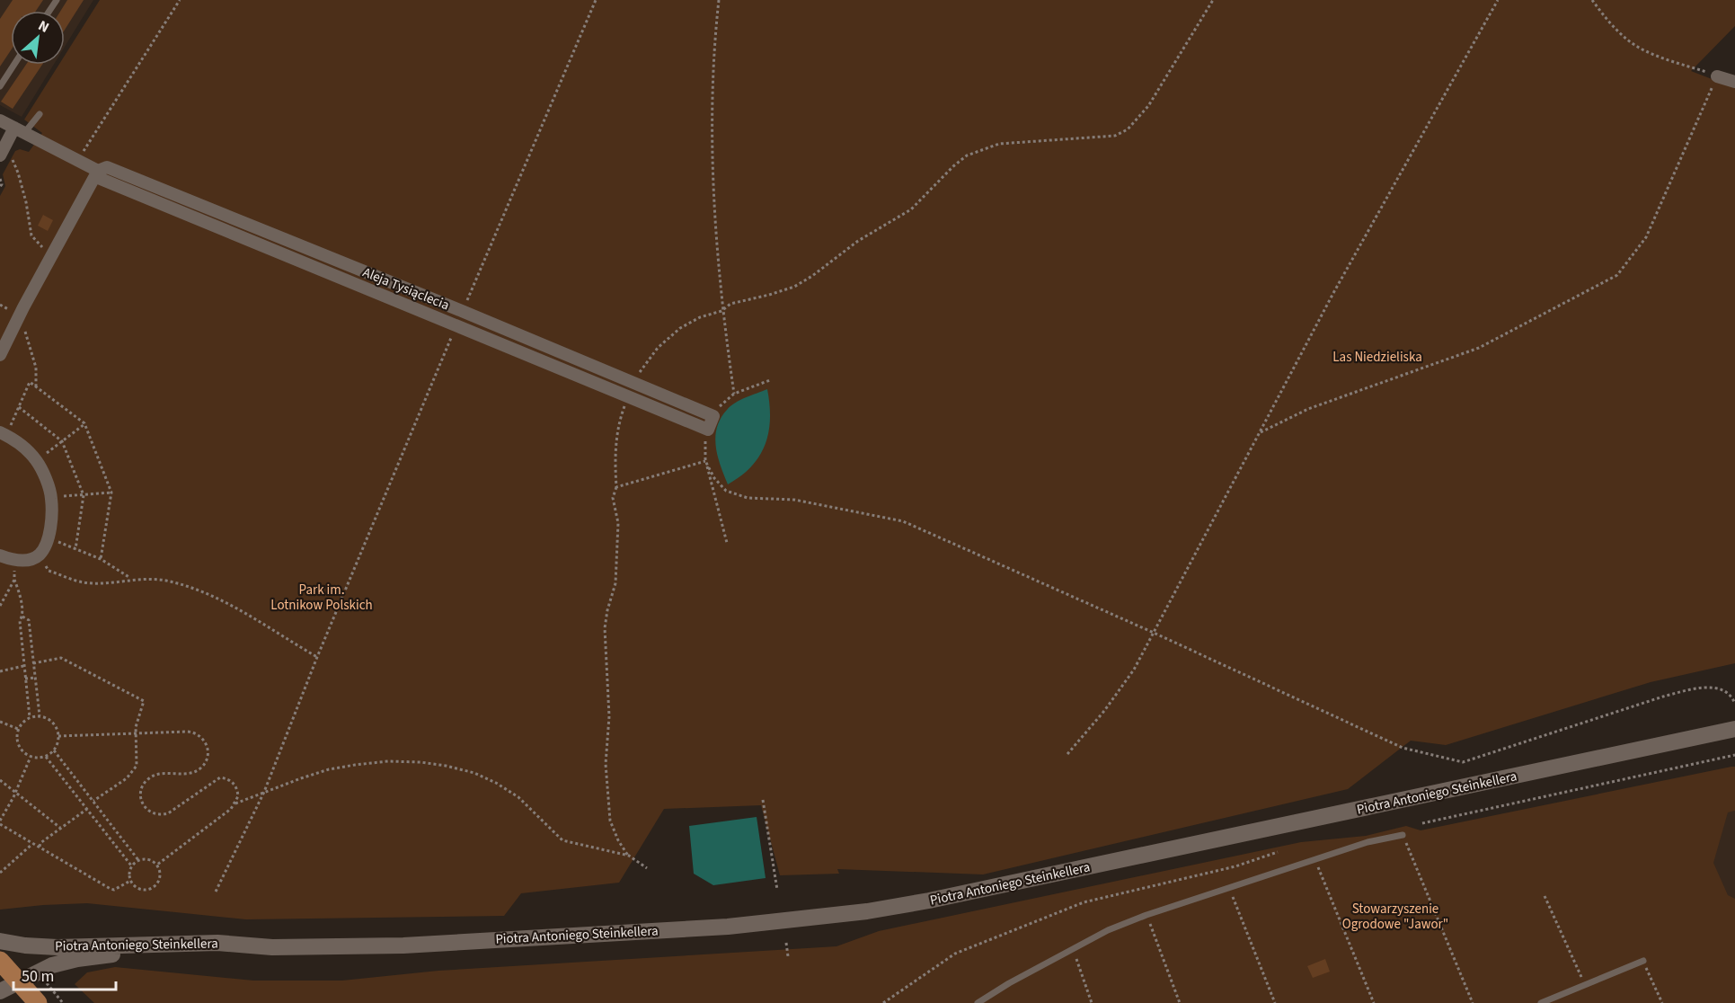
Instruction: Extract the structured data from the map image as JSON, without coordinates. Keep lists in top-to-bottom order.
{
  "streets": {
    "street": ["Aleja Tysiąclecia", "Piotra Antoniego Steinkellera"]
  },
  "parks": ["Las Niedzieliska", "Park im. Lotnikow Polskich", "Stowarzyszenie Ogrodowe \"Jawor\""],
  "scale_bar": "50 m",
  "north": "top right"
}
